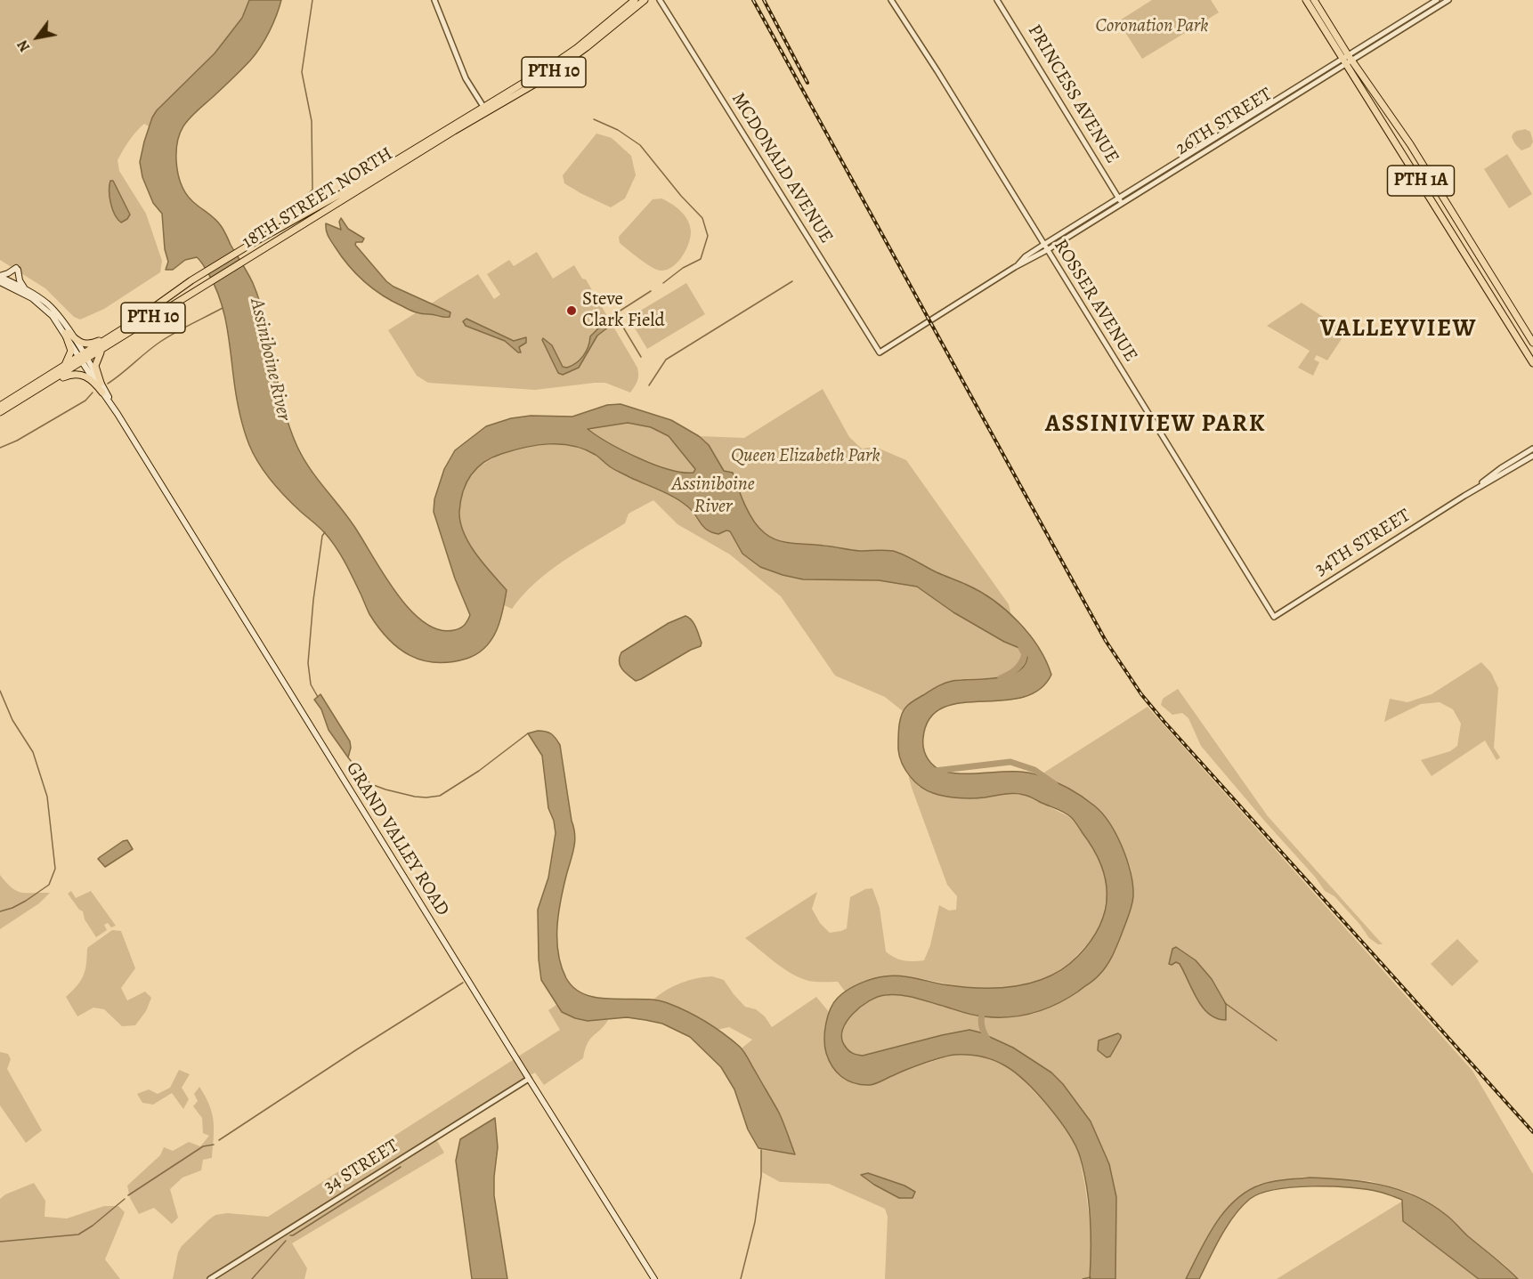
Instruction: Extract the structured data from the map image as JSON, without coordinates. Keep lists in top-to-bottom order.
{
  "streets": {
    "main road": [
      "PTH 10",
      "PTH 1A",
      "18TH STREET NORTH",
      "GRAND VALLEY ROAD"
    ],
    "street": [
      "PRINCESS AVENUE",
      "26TH STREET",
      "MCDONALD AVENUE",
      "ROSSER AVENUE",
      "34TH STREET",
      "34 STREET"
    ]
  },
  "crossings": [
    ["PRINCESS AVENUE", "26TH STREET"],
    ["26TH STREET", "MCDONALD AVENUE"],
    ["26TH STREET", "PTH 1A"],
    ["26TH STREET", "ROSSER AVENUE"],
    ["18TH STREET NORTH", "GRAND VALLEY ROAD"],
    ["ROSSER AVENUE", "34TH STREET"],
    ["GRAND VALLEY ROAD", "34 STREET"]
  ],
  "districts": ["VALLEYVIEW", "ASSINIVIEW PARK"],
  "water": ["Assiniboine River"],
  "parks": ["Coronation Park", "Queen Elizabeth Park"],
  "places": ["Steve Clark Field"],
  "north": "bottom left"
}
